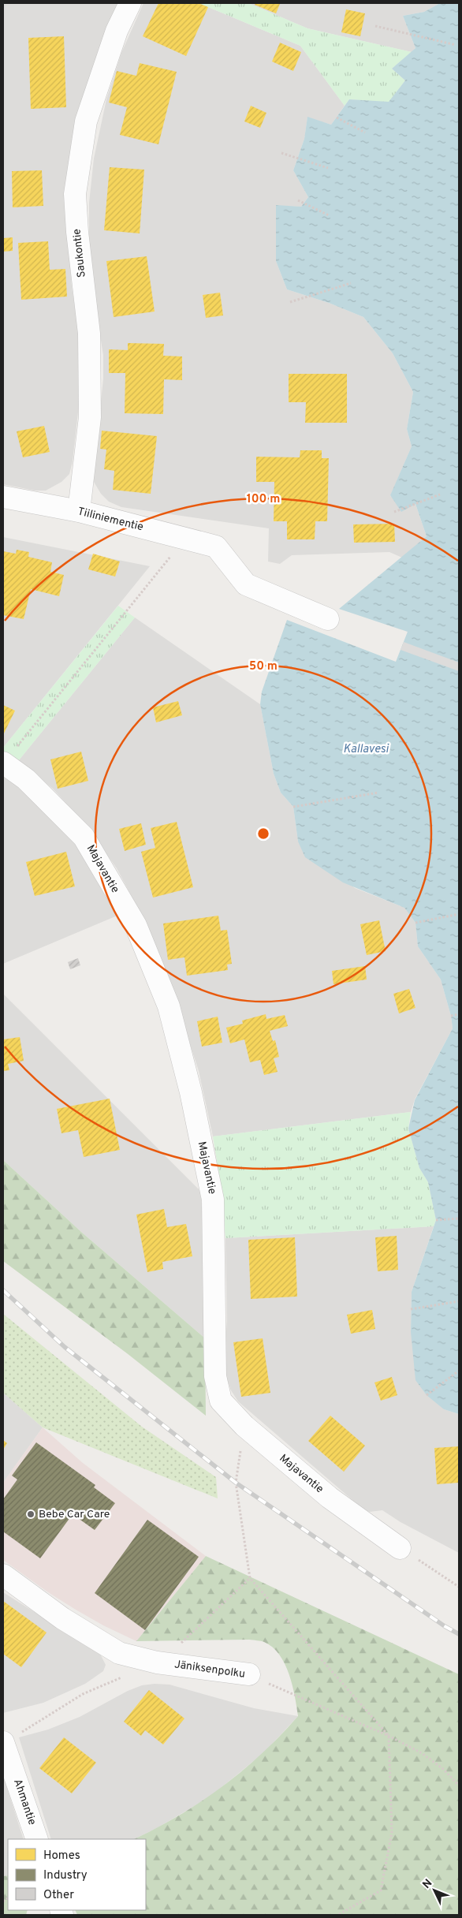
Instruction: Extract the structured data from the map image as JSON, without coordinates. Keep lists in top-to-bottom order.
{
  "streets": {
    "street": [
      "Saukontie",
      "Tiiliniementie",
      "Majavantie",
      "Jäniksenpolku",
      "Ahmantie"
    ]
  },
  "crossings": [
    ["Saukontie", "Tiiliniementie"]
  ],
  "water": ["Kallavesi"],
  "places": ["Bebe Car Care"],
  "legend": ["Homes", "Industry", "Other"],
  "north": "top left",
  "rings": ["100 m", "50 m"]
}
